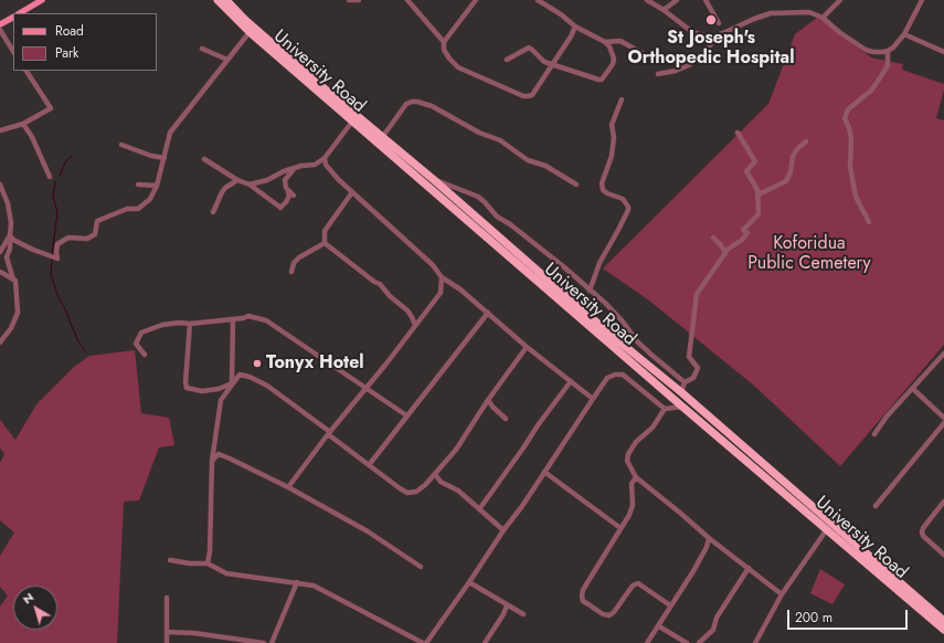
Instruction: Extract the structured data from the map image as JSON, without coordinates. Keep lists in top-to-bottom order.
{
  "streets": {
    "highway": ["University Road"]
  },
  "parks": ["Koforidua Public Cemetery"],
  "places": ["St Joseph's Orthopedic Hospital", "Tonyx Hotel"],
  "legend": ["Road", "Park"],
  "scale_bar": "200 m",
  "north": "top left"
}
